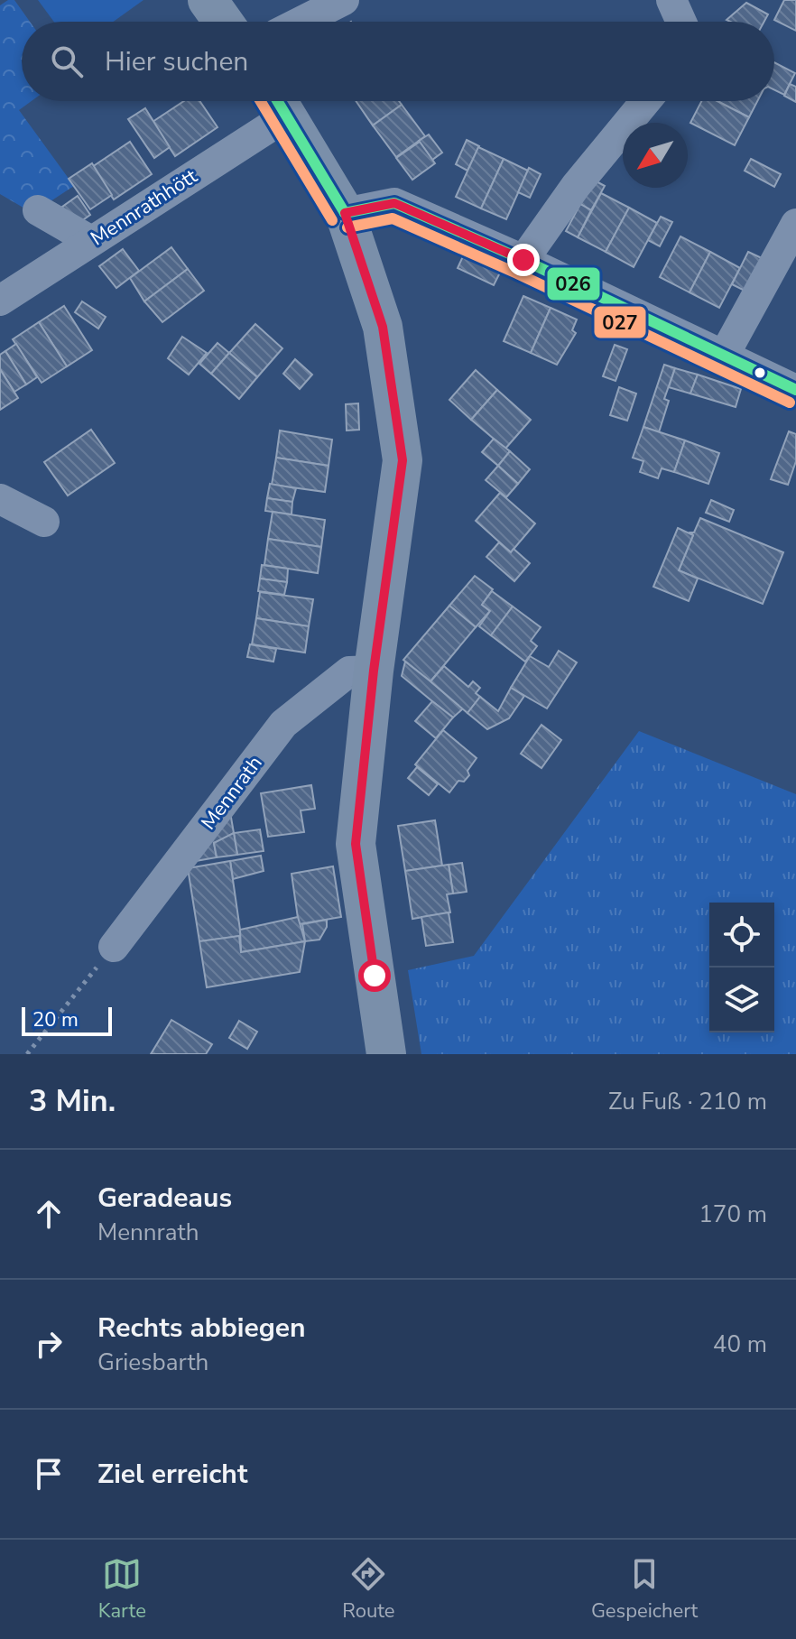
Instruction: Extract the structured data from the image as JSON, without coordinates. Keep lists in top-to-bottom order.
{
  "streets": {
    "street": ["Mennrathhött", "Mennrath"]
  },
  "lines": ["transit line 026", "transit line 027"],
  "scale_bar": "20 m",
  "north": "bottom left",
  "page": {
    "search": "Hier suchen",
    "scale": "20 m",
    "heading": ["3 Min.", "Zu Fuß · 210 m"],
    "list": [
      ["Geradeaus", "Mennrath", "170 m"],
      ["Rechts abbiegen", "Griesbarth", "40 m"],
      "Ziel erreicht"
    ],
    "nav": ["Karte", "Route", "Gespeichert"]
  }
}
